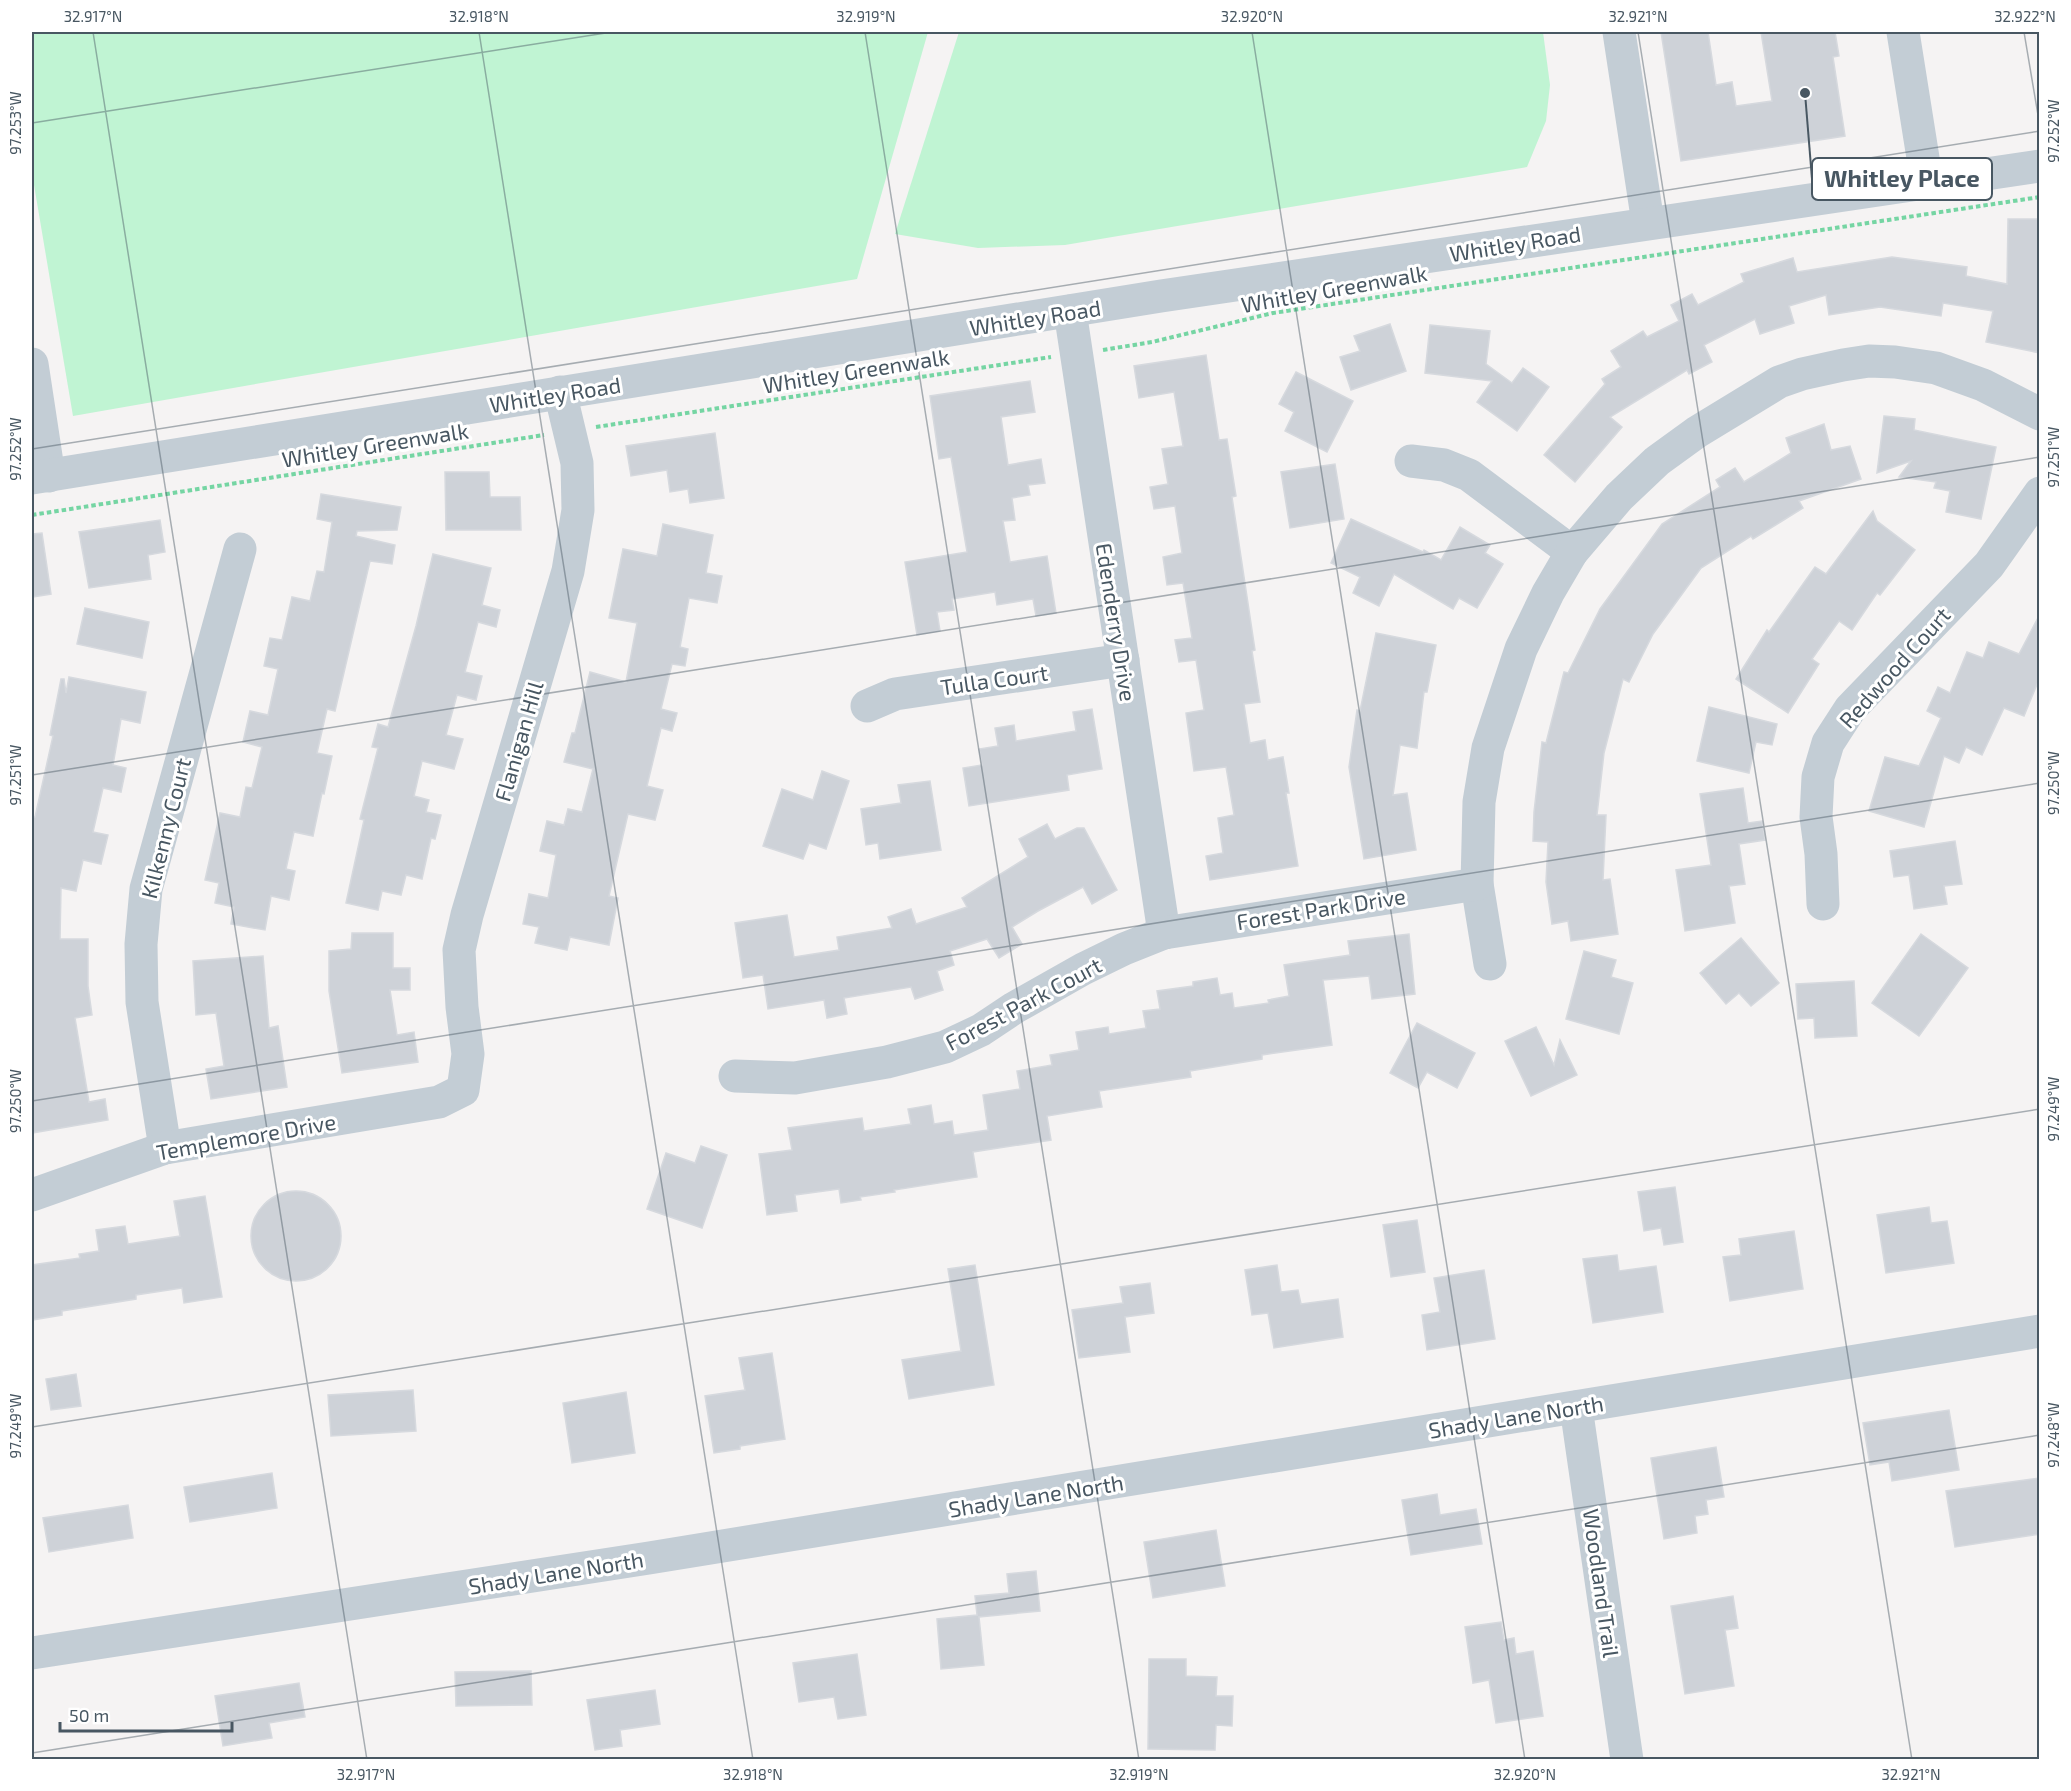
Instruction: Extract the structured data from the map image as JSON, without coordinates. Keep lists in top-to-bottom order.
{
  "streets": {
    "street": [
      "Whitley Road",
      "Edenderry Drive",
      "Redwood Court",
      "Tulla Court",
      "Flanigan Hill",
      "Kilkenny Court",
      "Forest Park Drive",
      "Forest Park Court",
      "Templemore Drive",
      "Shady Lane North",
      "Woodland Trail"
    ],
    "path": ["Whitley Greenwalk"]
  },
  "crossings": [
    ["Whitley Road", "Edenderry Drive"],
    ["Whitley Road", "Flanigan Hill"],
    ["Whitley Greenwalk", "Edenderry Drive"],
    ["Whitley Greenwalk", "Flanigan Hill"],
    ["Edenderry Drive", "Tulla Court"],
    ["Edenderry Drive", "Forest Park Drive"],
    ["Edenderry Drive", "Forest Park Court"],
    ["Flanigan Hill", "Templemore Drive"],
    ["Kilkenny Court", "Templemore Drive"],
    ["Forest Park Drive", "Forest Park Court"],
    ["Shady Lane North", "Woodland Trail"]
  ],
  "places": ["Whitley Place"],
  "scale_bar": "50 m",
  "coordinates": [
    "32.917°N",
    "32.918°N",
    "32.919°N",
    "32.920°N",
    "32.921°N",
    "32.922°N",
    "97.253°W",
    "97.252°W",
    "97.251°W",
    "97.250°W",
    "97.249°W",
    "97.248°W"
  ]
}
